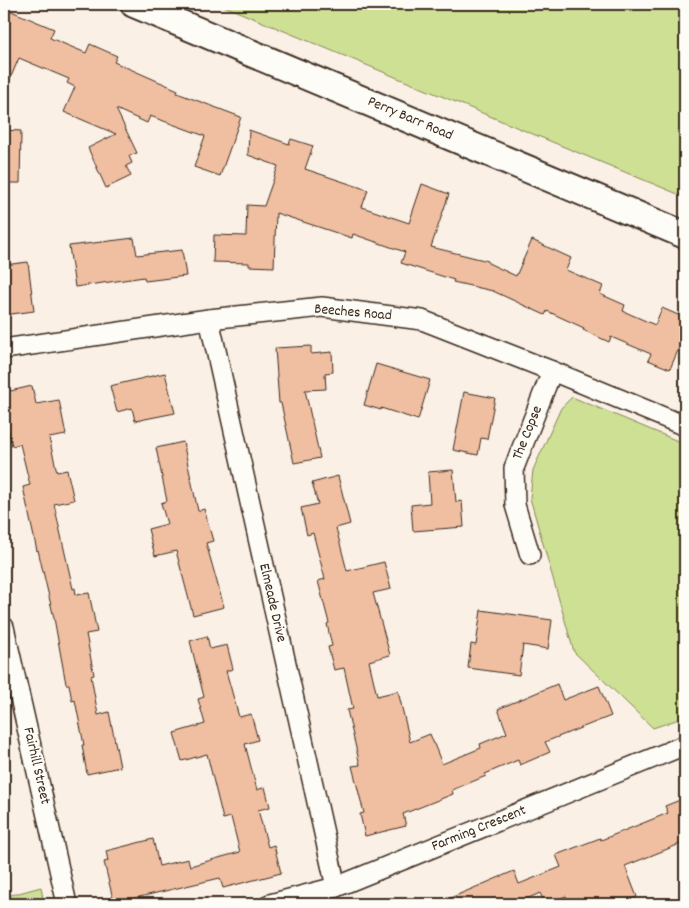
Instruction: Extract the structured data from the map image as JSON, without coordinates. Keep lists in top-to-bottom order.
{
  "streets": {
    "street": [
      "Perry Barr Road",
      "Beeches Road",
      "The Copse",
      "Elmeade Drive",
      "Fairhill Street",
      "Farming Crescent"
    ]
  },
  "crossings": [
    ["Beeches Road", "The Copse"],
    ["Beeches Road", "Elmeade Drive"],
    ["Elmeade Drive", "Farming Crescent"]
  ]
}
